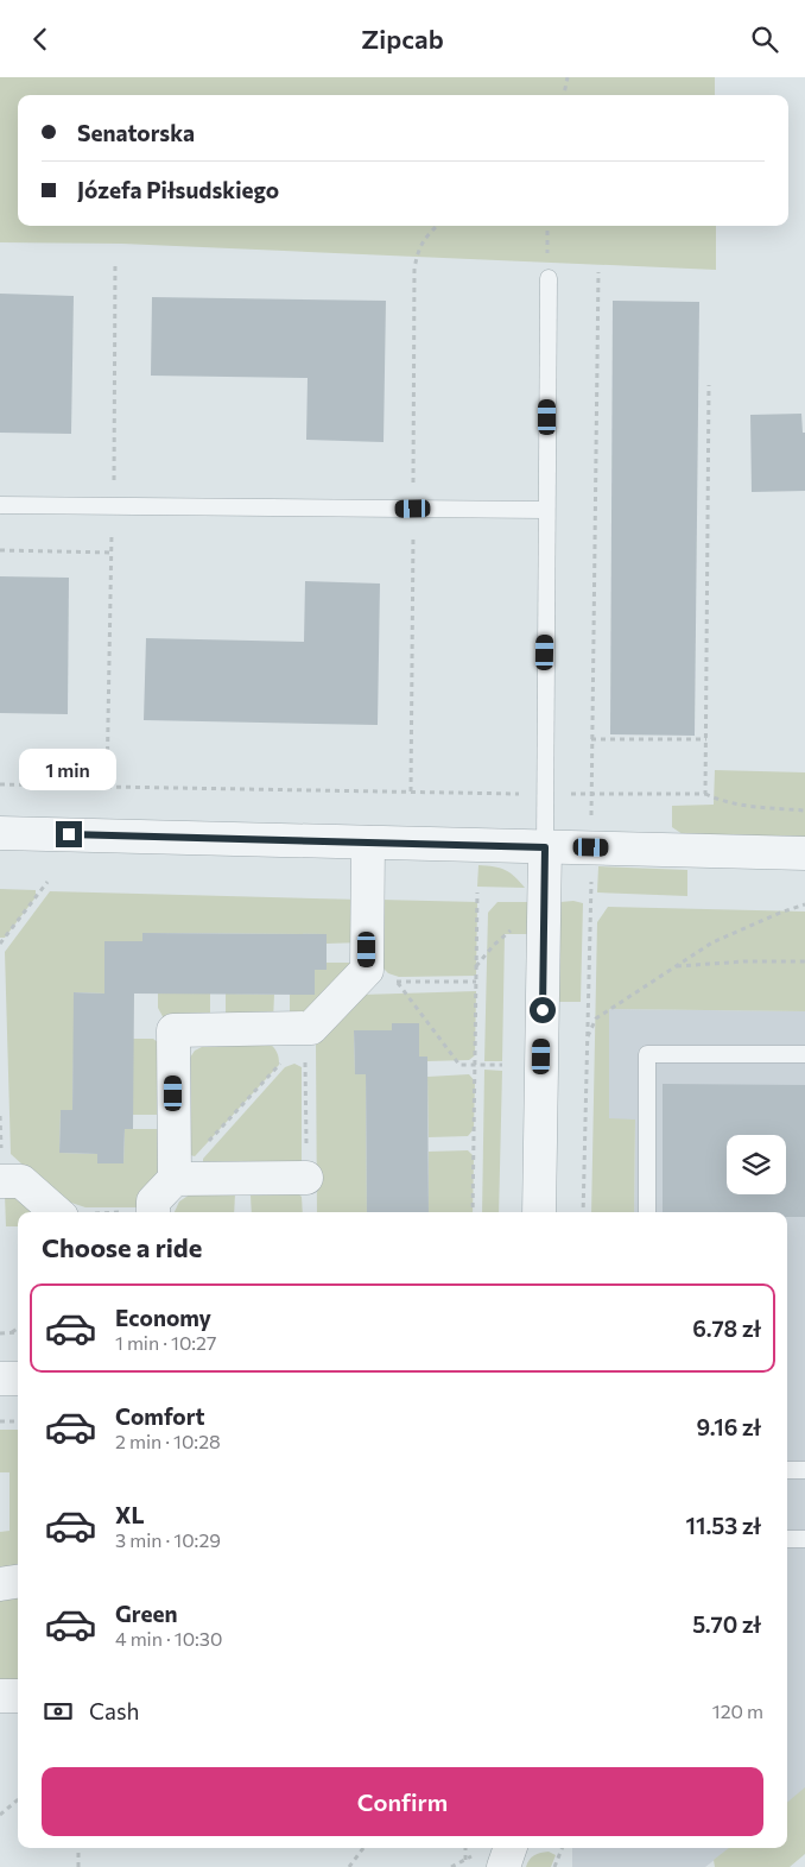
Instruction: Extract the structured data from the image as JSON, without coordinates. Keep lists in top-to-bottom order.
{
  "page": {
    "header": "Zipcab",
    "banner": ["Senatorska", "Józefa Piłsudskiego"],
    "bubble": "1 min",
    "heading": "Choose a ride",
    "list": [
      {
        "name": "Economy",
        "note": "1 min · 10:27",
        "value": "6.78 zł"
      },
      {
        "name": "Comfort",
        "note": "2 min · 10:28",
        "value": "9.16 zł"
      },
      {
        "name": "XL",
        "note": "3 min · 10:29",
        "value": "11.53 zł"
      },
      {
        "name": "Green",
        "note": "4 min · 10:30",
        "value": "5.70 zł"
      }
    ],
    "pay": ["Cash", "120 m"],
    "buttons": "Confirm"
  }
}
